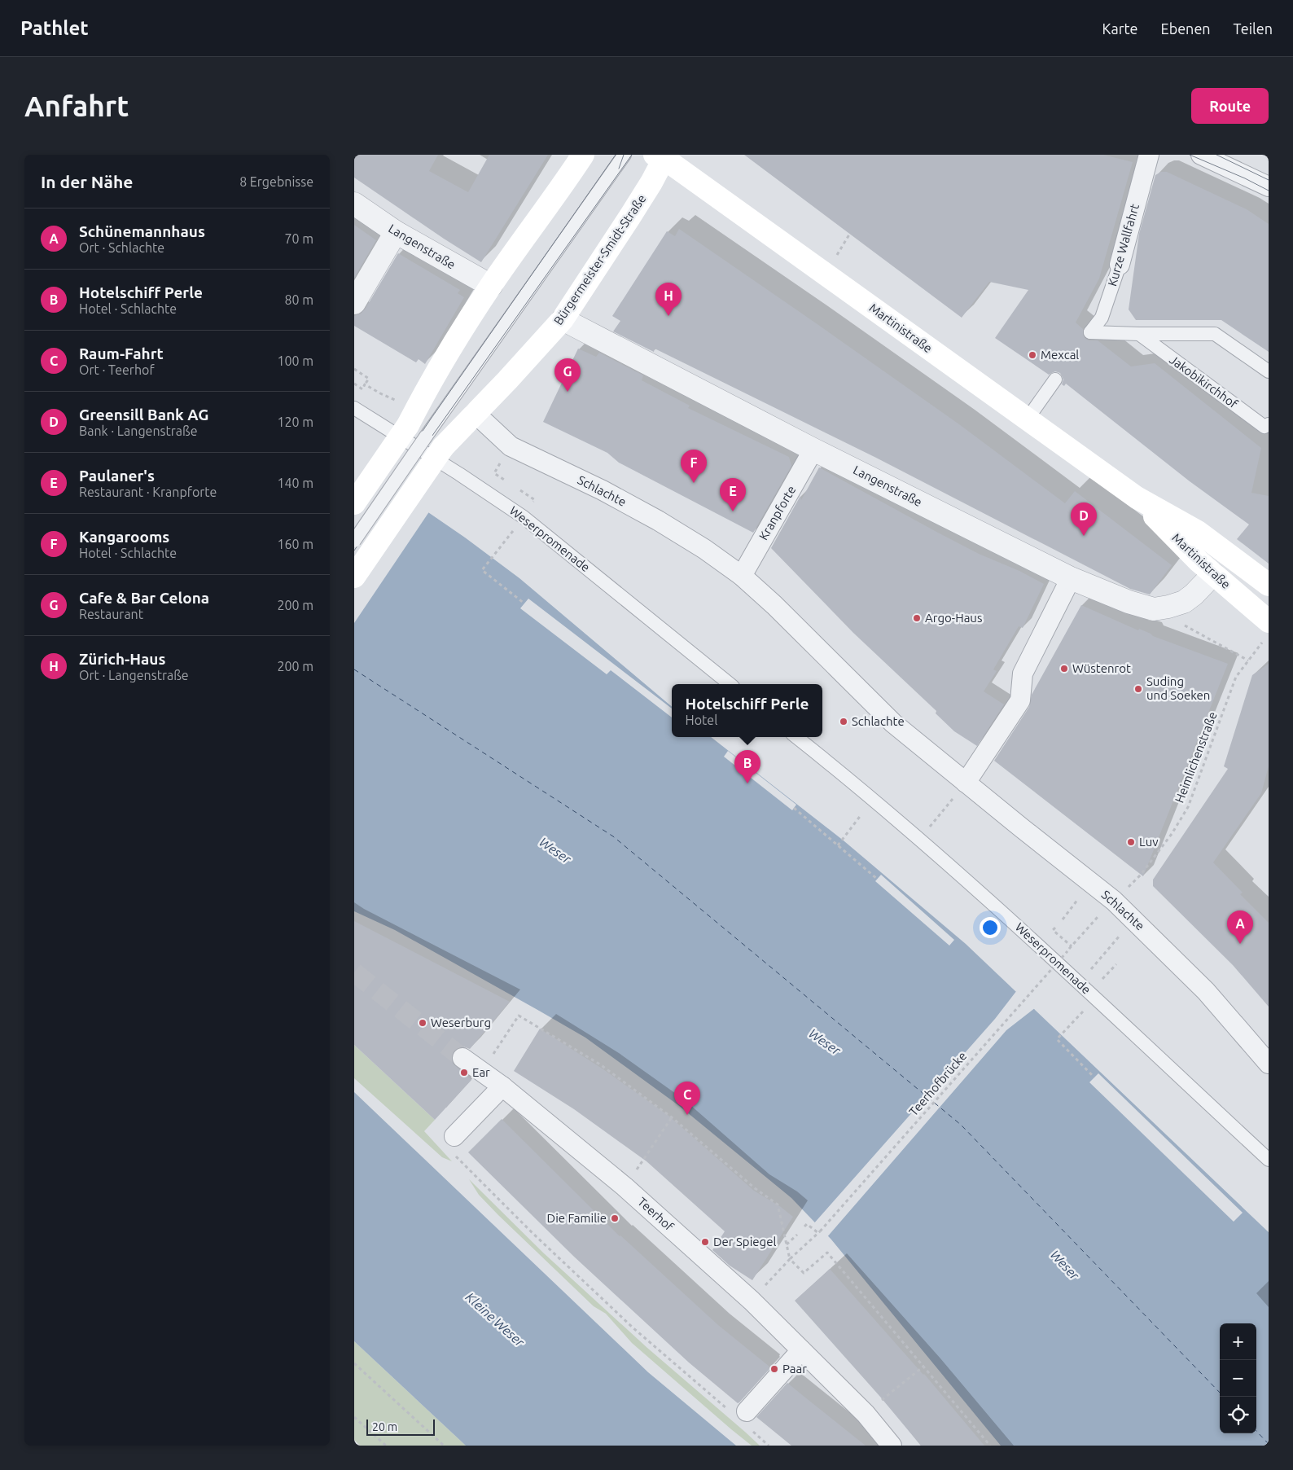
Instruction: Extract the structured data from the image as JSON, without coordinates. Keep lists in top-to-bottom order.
{
  "streets": {
    "main road": ["Bürgermeister-Smidt-Straße", "Martinistraße"],
    "street": [
      "Kurze Wallfahrt",
      "Langenstraße",
      "Schlachte",
      "Kranpforte",
      "Teerhof"
    ],
    "lane": ["Jakobikirchhof", "Weserpromenade"],
    "path": ["Heimlichenstraße", "Teerhofbrücke"]
  },
  "crossings": [
    ["Kurze Wallfahrt", "Jakobikirchhof"],
    ["Langenstraße", "Bürgermeister-Smidt-Straße"],
    ["Langenstraße", "Martinistraße"],
    ["Langenstraße", "Kranpforte"],
    ["Bürgermeister-Smidt-Straße", "Martinistraße"],
    ["Bürgermeister-Smidt-Straße", "Schlachte"],
    ["Martinistraße", "Heimlichenstraße"],
    ["Schlachte", "Kranpforte"],
    ["Schlachte", "Heimlichenstraße"],
    ["Teerhofbrücke", "Teerhof"]
  ],
  "water": ["Weser", "Kleine Weser"],
  "places": [
    "Mexcal",
    "Argo-Haus",
    "Wüstenrot",
    "Suding und Soeken",
    "Schlachte",
    "Luv",
    "Weserburg",
    "Ear",
    "Die Familie",
    "Der Spiegel",
    "Paar"
  ],
  "scale_bar": "20 m",
  "page": {
    "header": "Pathlet",
    "nav": ["Karte", "Ebenen", "Teilen"],
    "buttons": "Route",
    "title": "Anfahrt",
    "heading": ["In der Nähe", "8 Ergebnisse"],
    "list": [
      {
        "mark": "A",
        "name": "Schünemannhaus",
        "note": "Ort · Schlachte",
        "value": "70 m"
      },
      {
        "mark": "B",
        "name": "Hotelschiff Perle",
        "note": "Hotel · Schlachte",
        "value": "80 m"
      },
      {
        "mark": "C",
        "name": "Raum-Fahrt",
        "note": "Ort · Teerhof",
        "value": "100 m"
      },
      {
        "mark": "D",
        "name": "Greensill Bank AG",
        "note": "Bank · Langenstraße",
        "value": "120 m"
      },
      {
        "mark": "E",
        "name": "Paulaner's",
        "note": "Restaurant · Kranpforte",
        "value": "140 m"
      },
      {
        "mark": "F",
        "name": "Kangarooms",
        "note": "Hotel · Schlachte",
        "value": "160 m"
      },
      {
        "mark": "G",
        "name": "Cafe & Bar Celona",
        "note": "Restaurant",
        "value": "200 m"
      },
      {
        "mark": "H",
        "name": "Zürich-Haus",
        "note": "Ort · Langenstraße",
        "value": "200 m"
      }
    ],
    "pins": [
      "H",
      "G",
      "F",
      "E",
      "D",
      "B",
      "A",
      "C"
    ],
    "popup": ["Hotelschiff Perle", "Hotel"],
    "map_buttons": ["+", "−"],
    "scale": "20 m"
  }
}
